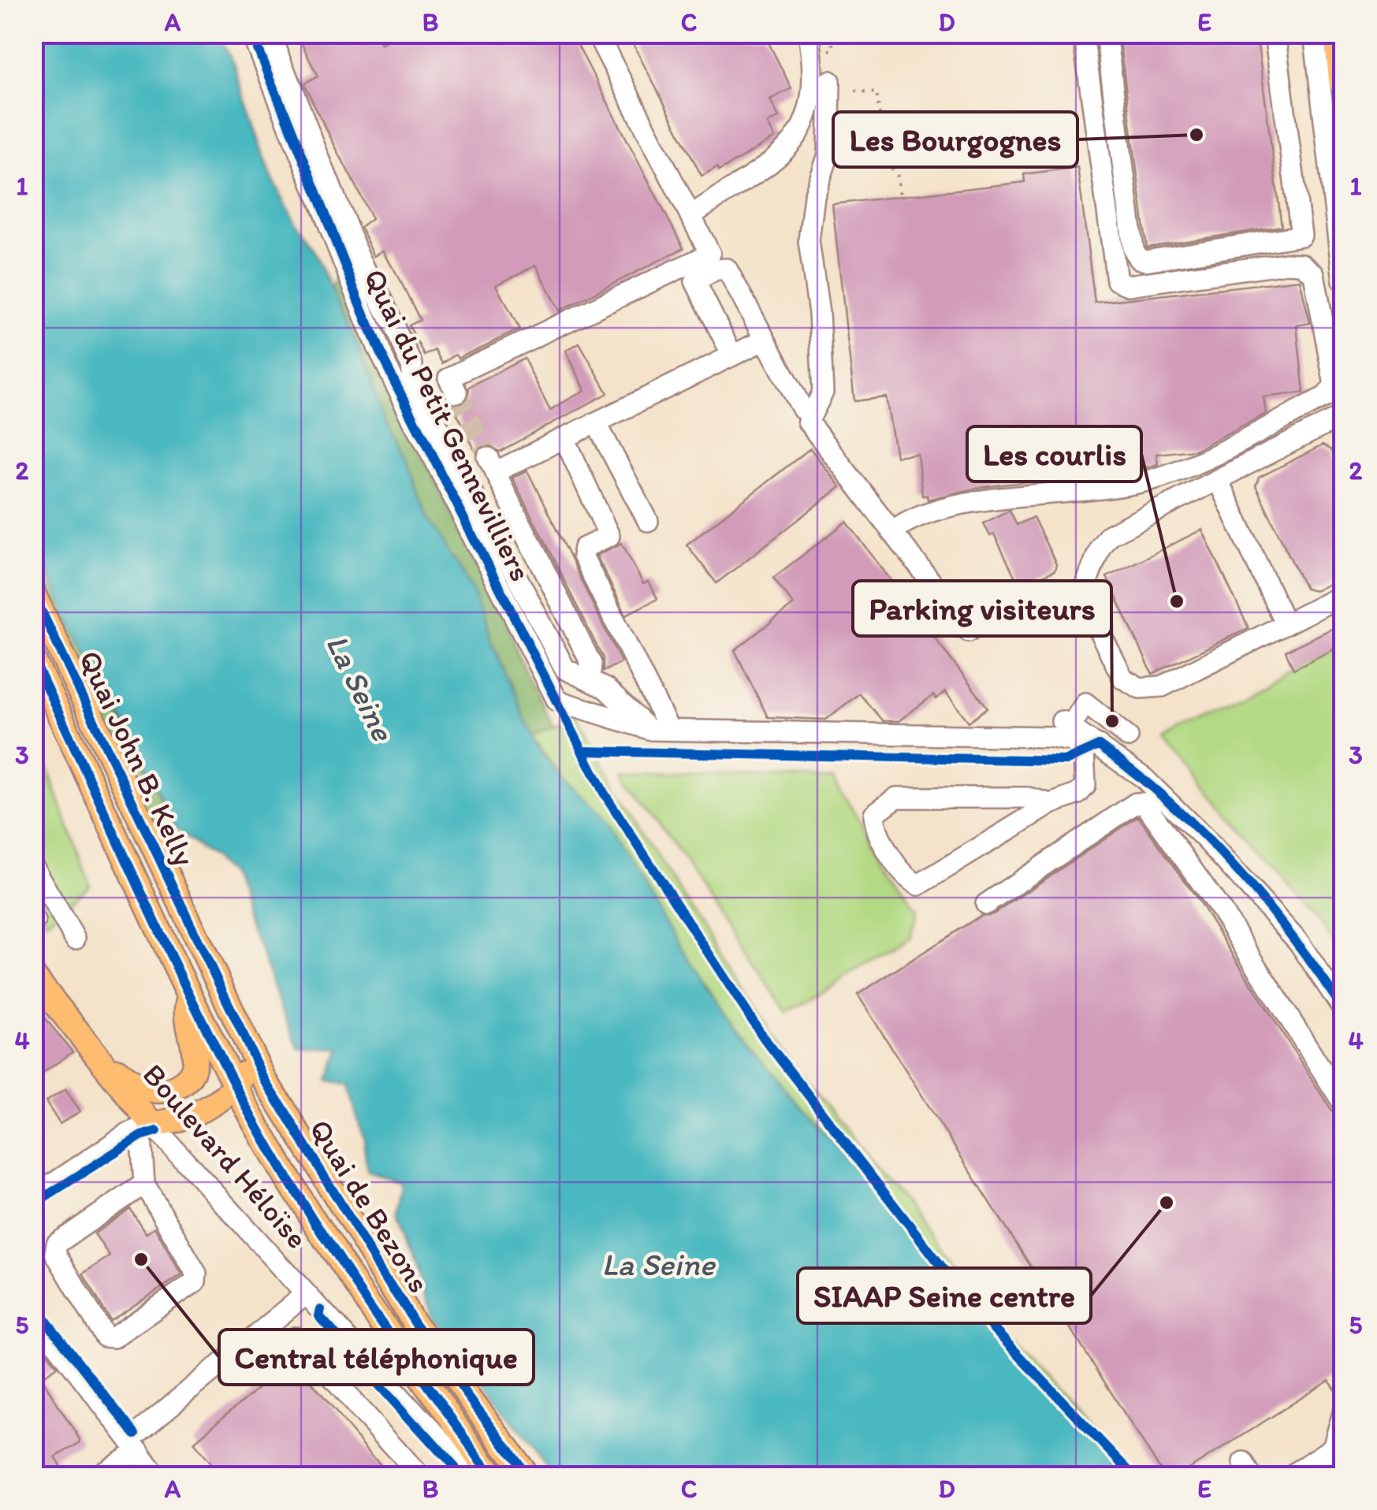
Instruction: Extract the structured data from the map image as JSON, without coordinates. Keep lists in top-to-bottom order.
{
  "streets": {
    "main road": ["Quai John B. Kelly", "Boulevard Héloïse", "Quai de Bezons"],
    "street": ["Quai du Petit Gennevilliers"]
  },
  "crossings": [
    ["Quai John B. Kelly", "Quai de Bezons"]
  ],
  "water": ["La Seine"],
  "places": [
    "Les Bourgognes",
    "Les courlis",
    "Parking visiteurs",
    "SIAAP Seine centre",
    "Central téléphonique"
  ],
  "grid": {
    "columns": [
      "A",
      "B",
      "C",
      "D",
      "E"
    ],
    "rows": [
      "1",
      "2",
      "3",
      "4",
      "5"
    ]
  }
}
